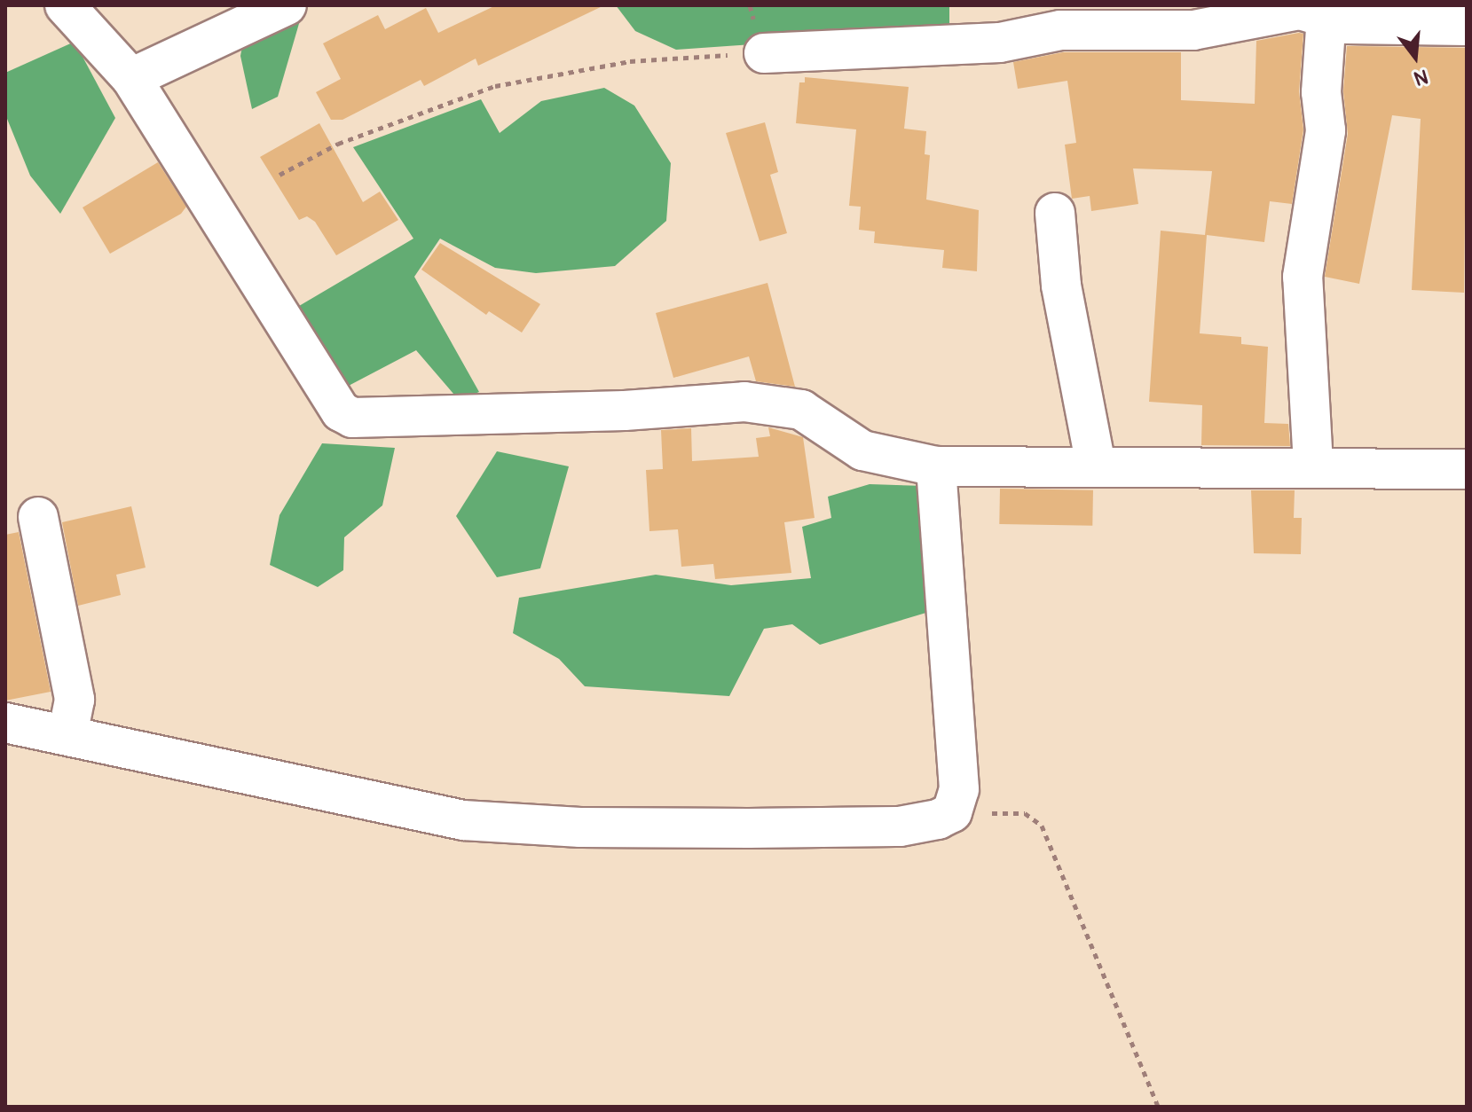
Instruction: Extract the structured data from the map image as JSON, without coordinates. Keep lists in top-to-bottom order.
{
  "north": "bottom"
}
